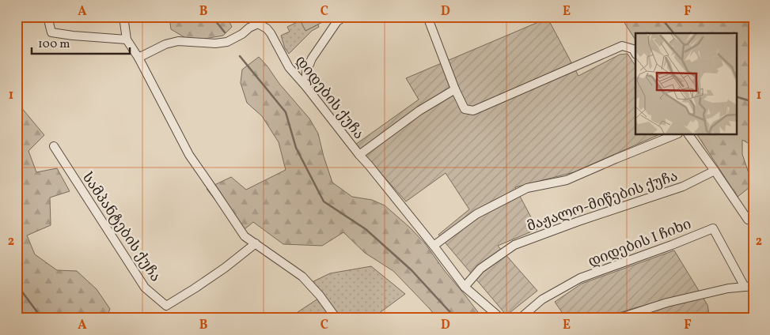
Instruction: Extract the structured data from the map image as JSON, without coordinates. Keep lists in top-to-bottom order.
{
  "streets": {
    "street": [
      "დიდების ქუჩა",
      "მაჟალო-მიწების ქუჩა",
      "სამპანტების ქუჩა",
      "დიდების I ჩიხი"
    ]
  },
  "crossings": [
    ["დიდების ქუჩა", "მაჟალო-მიწების ქუჩა"]
  ],
  "scale_bar": "100 m",
  "grid": {
    "columns": [
      "A",
      "B",
      "C",
      "D",
      "E",
      "F"
    ],
    "rows": ["1", "2"]
  }
}
